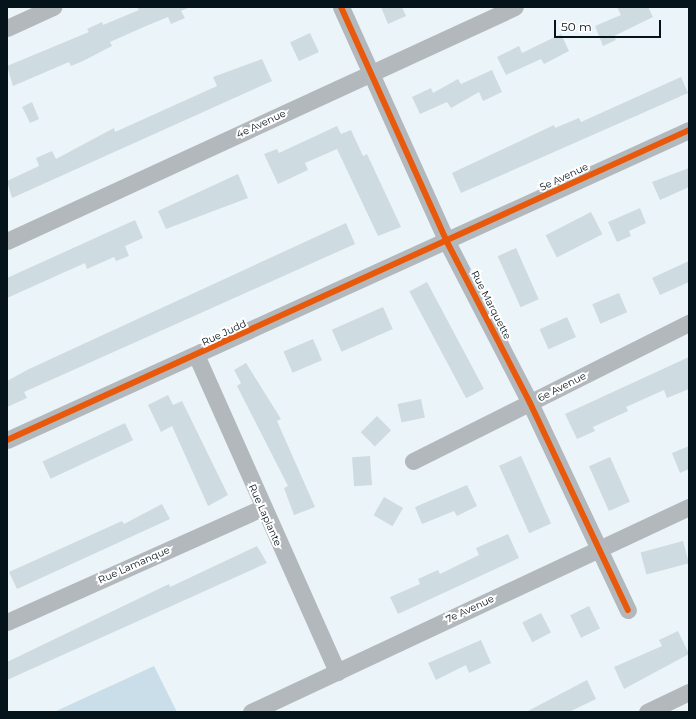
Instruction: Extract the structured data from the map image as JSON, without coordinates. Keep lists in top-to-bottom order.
{
  "streets": {
    "street": [
      "4e Avenue",
      "5e Avenue",
      "Rue Marquette",
      "Rue Judd",
      "6e Avenue",
      "Rue Laplante",
      "Rue Lamanque",
      "7e Avenue"
    ]
  },
  "crossings": [
    ["4e Avenue", "Rue Marquette"],
    ["5e Avenue", "Rue Marquette"],
    ["5e Avenue", "Rue Judd"],
    ["Rue Marquette", "Rue Judd"],
    ["Rue Marquette", "6e Avenue"],
    ["Rue Marquette", "7e Avenue"],
    ["Rue Judd", "Rue Laplante"],
    ["Rue Laplante", "Rue Lamanque"],
    ["Rue Laplante", "7e Avenue"]
  ],
  "scale_bar": "50 m"
}
